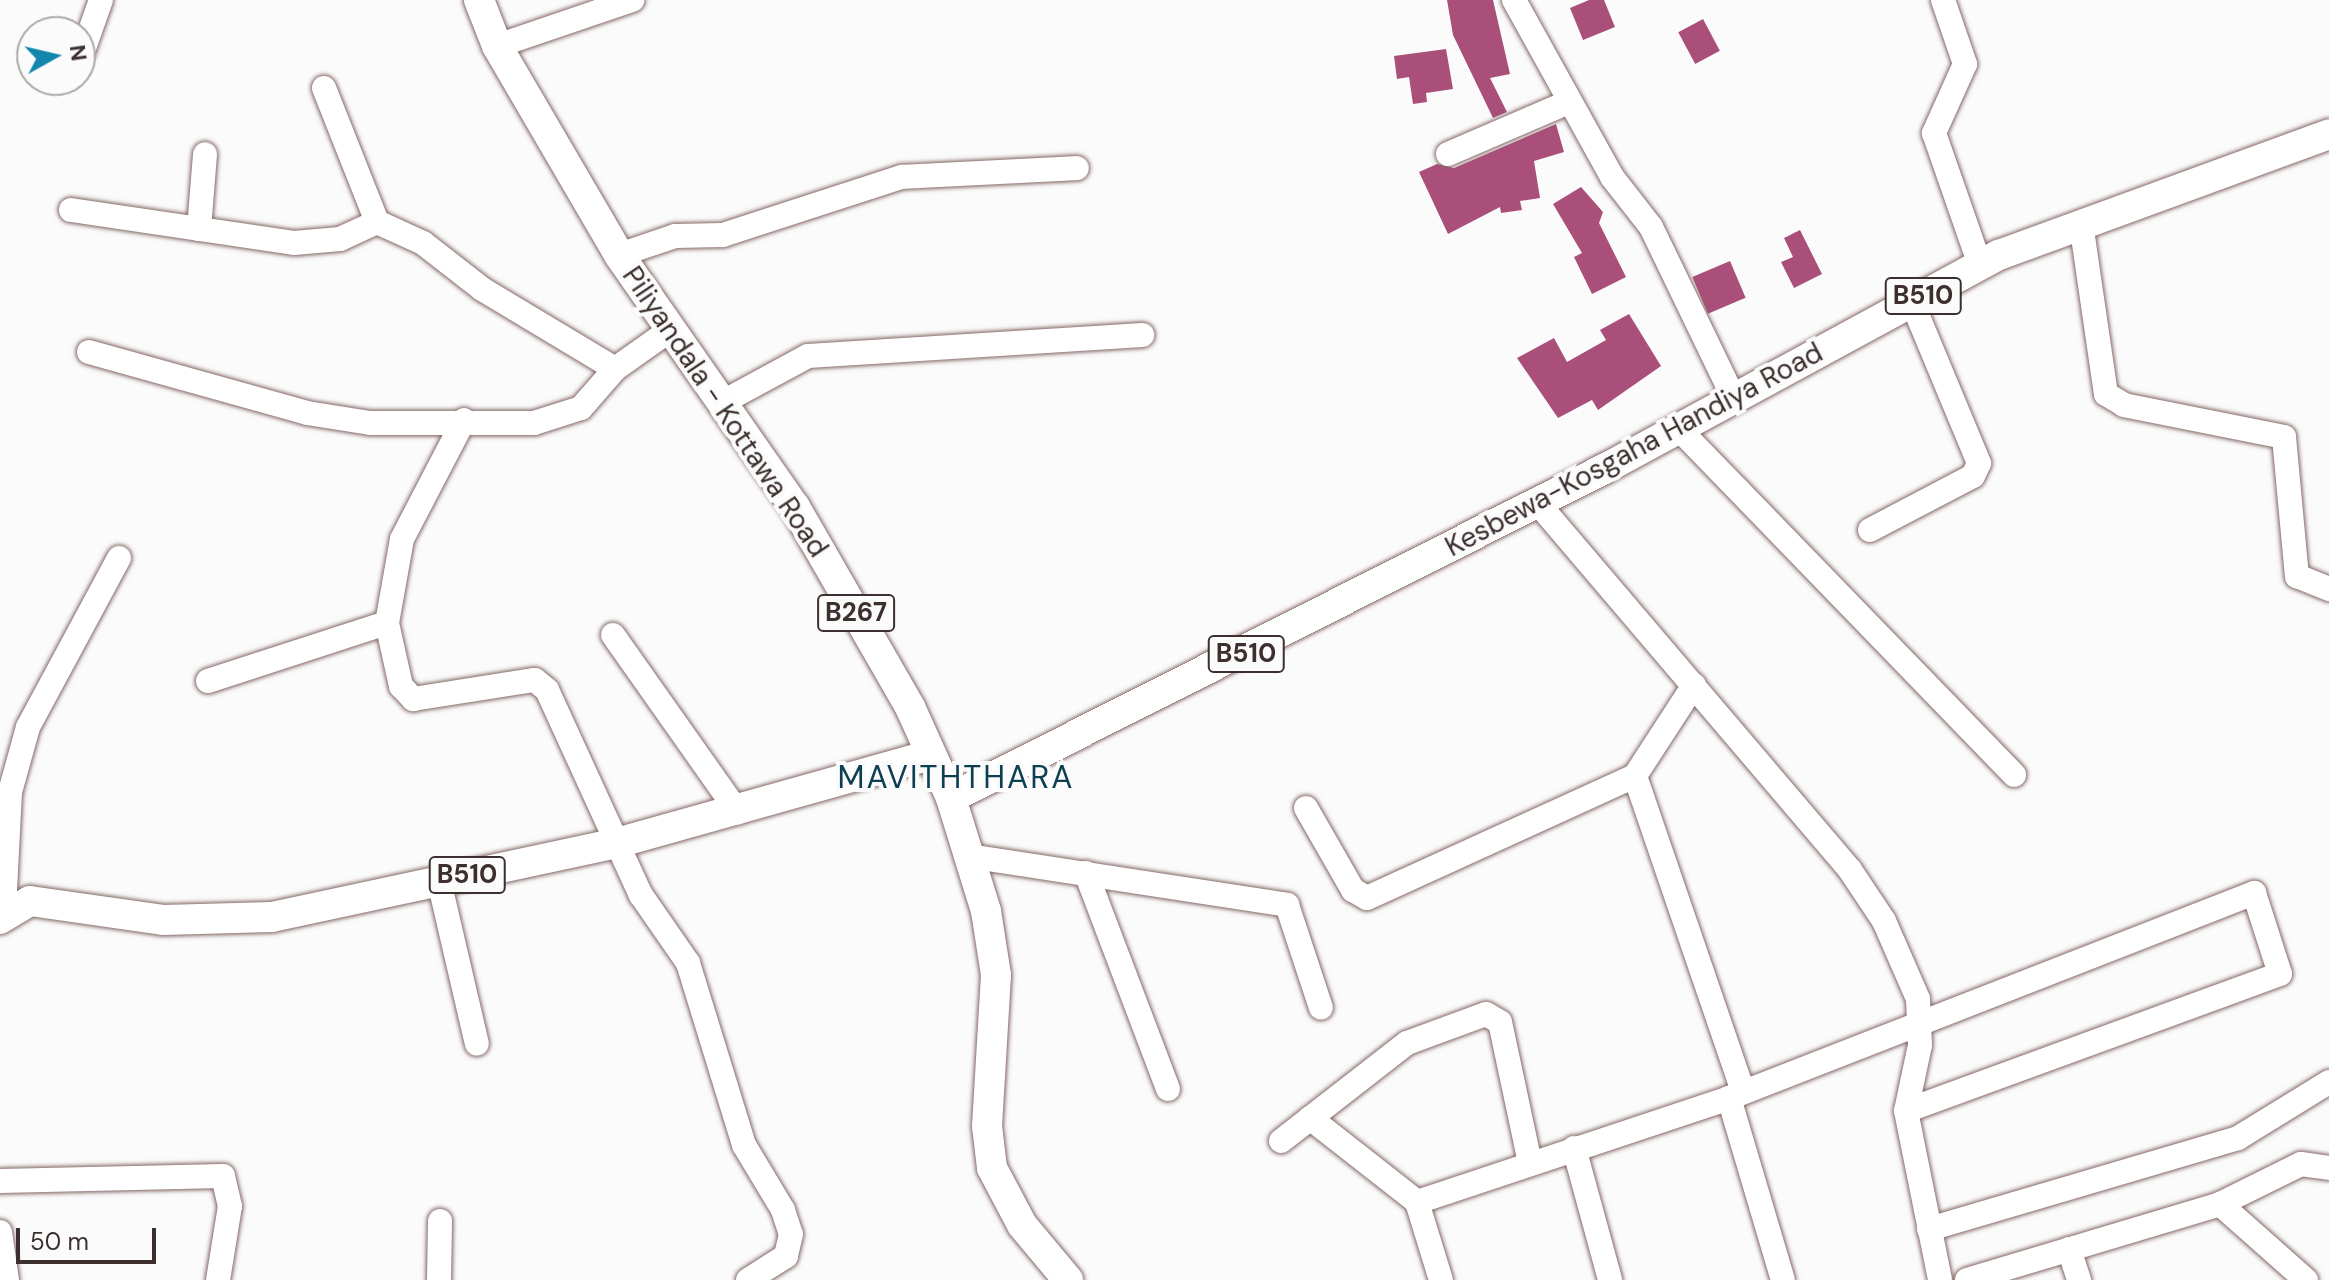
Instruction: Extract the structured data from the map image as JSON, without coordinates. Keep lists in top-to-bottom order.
{
  "streets": {
    "main road": [
      "B510",
      "Piliyandala - Kottawa Road",
      "Kesbewa-Kosgaha Handiya Road",
      "B267"
    ]
  },
  "crossings": [
    ["B510", "Piliyandala - Kottawa Road"],
    ["Piliyandala - Kottawa Road", "Kesbewa-Kosgaha Handiya Road"]
  ],
  "districts": ["MAVITHTHARA"],
  "scale_bar": "50 m",
  "north": "right"
}
